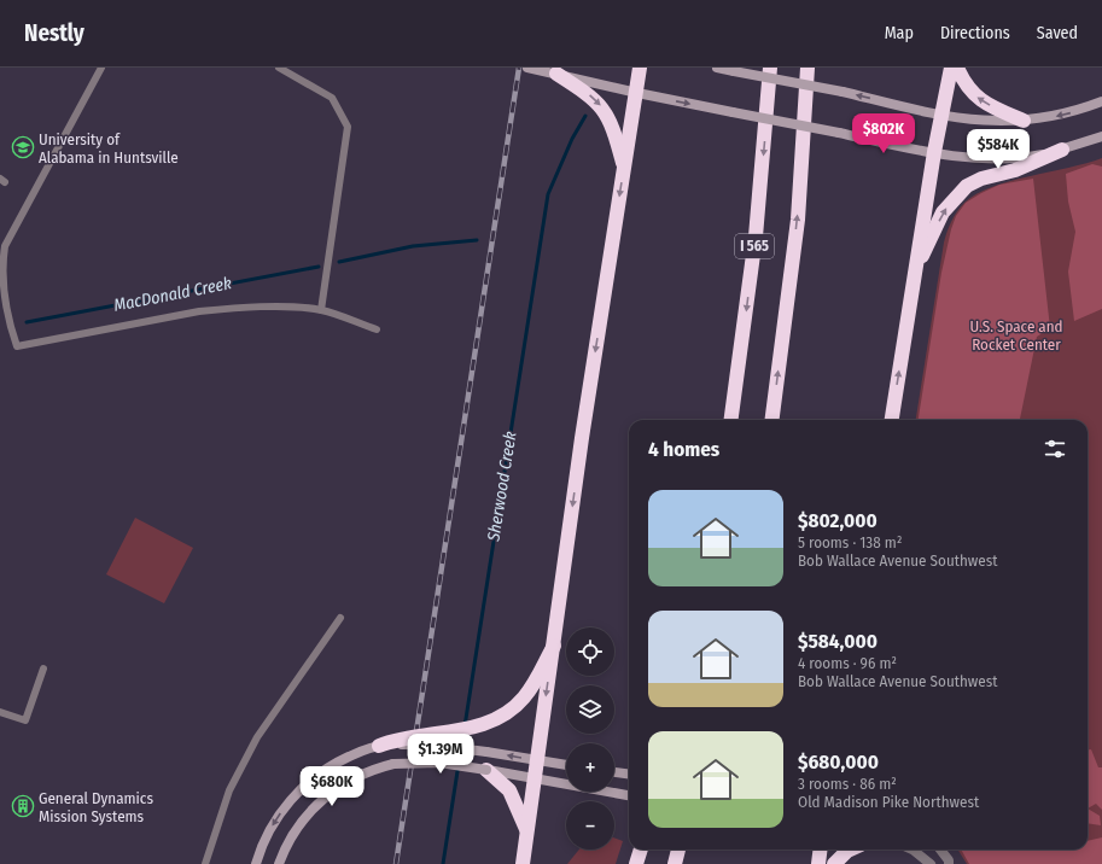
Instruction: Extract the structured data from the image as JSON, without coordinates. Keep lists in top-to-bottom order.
{
  "streets": {
    "highway": ["I 565"]
  },
  "water": ["MacDonald Creek", "Sherwood Creek"],
  "parks": ["U.S. Space and Rocket Center"],
  "places": {
    "school or university": ["University of Alabama in Huntsville"],
    "building": ["General Dynamics Mission Systems"]
  },
  "page": {
    "header": "Nestly",
    "nav": ["Map", "Directions", "Saved"],
    "price": [
      "$802K",
      "$584K",
      "$1.39M",
      "$680K"
    ],
    "heading": "4 homes",
    "list": [
      {
        "name": "$802,000",
        "note": "5 rooms · 138 m² · Bob Wallace Avenue Southwest"
      },
      {
        "name": "$584,000",
        "note": "4 rooms · 96 m² · Bob Wallace Avenue Southwest"
      },
      {
        "name": "$680,000",
        "note": "3 rooms · 86 m² · Old Madison Pike Northwest"
      }
    ],
    "map_buttons": ["+", "−"]
  }
}
